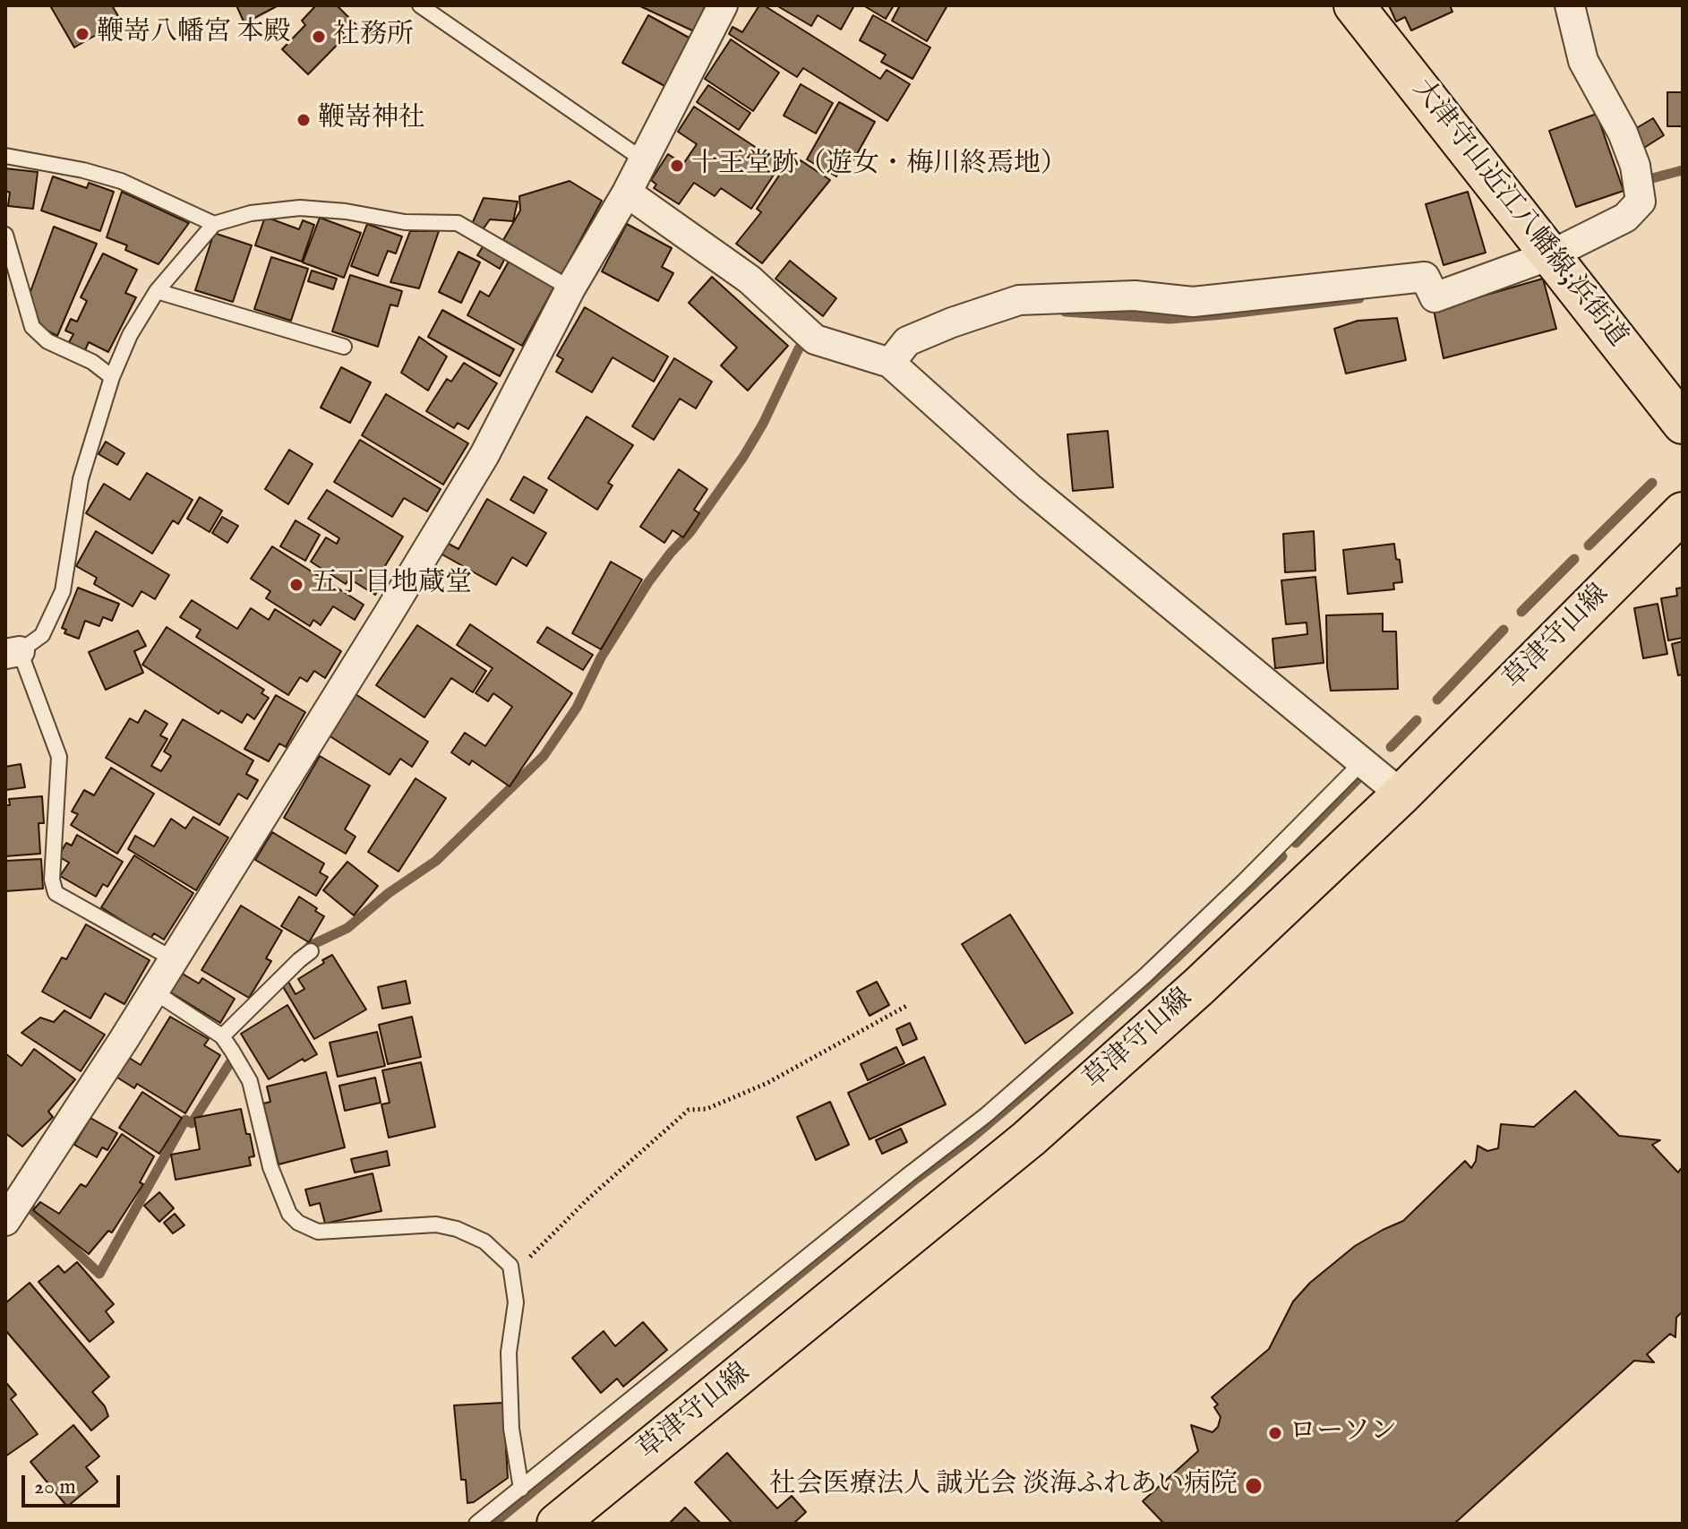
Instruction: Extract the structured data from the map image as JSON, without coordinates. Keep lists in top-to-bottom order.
{
  "streets": {
    "main road": ["大津守山近江八幡線;浜街道", "草津守山線"]
  },
  "places": [
    "鞭嵜八幡宮 本殿",
    "社務所",
    "鞭嵜神社",
    "十王堂跡（遊女・梅川終焉地）",
    "五丁目地蔵堂",
    "ローソン",
    "社会医療法人 誠光会 淡海ふれあい病院"
  ],
  "scale_bar": "20 m"
}
